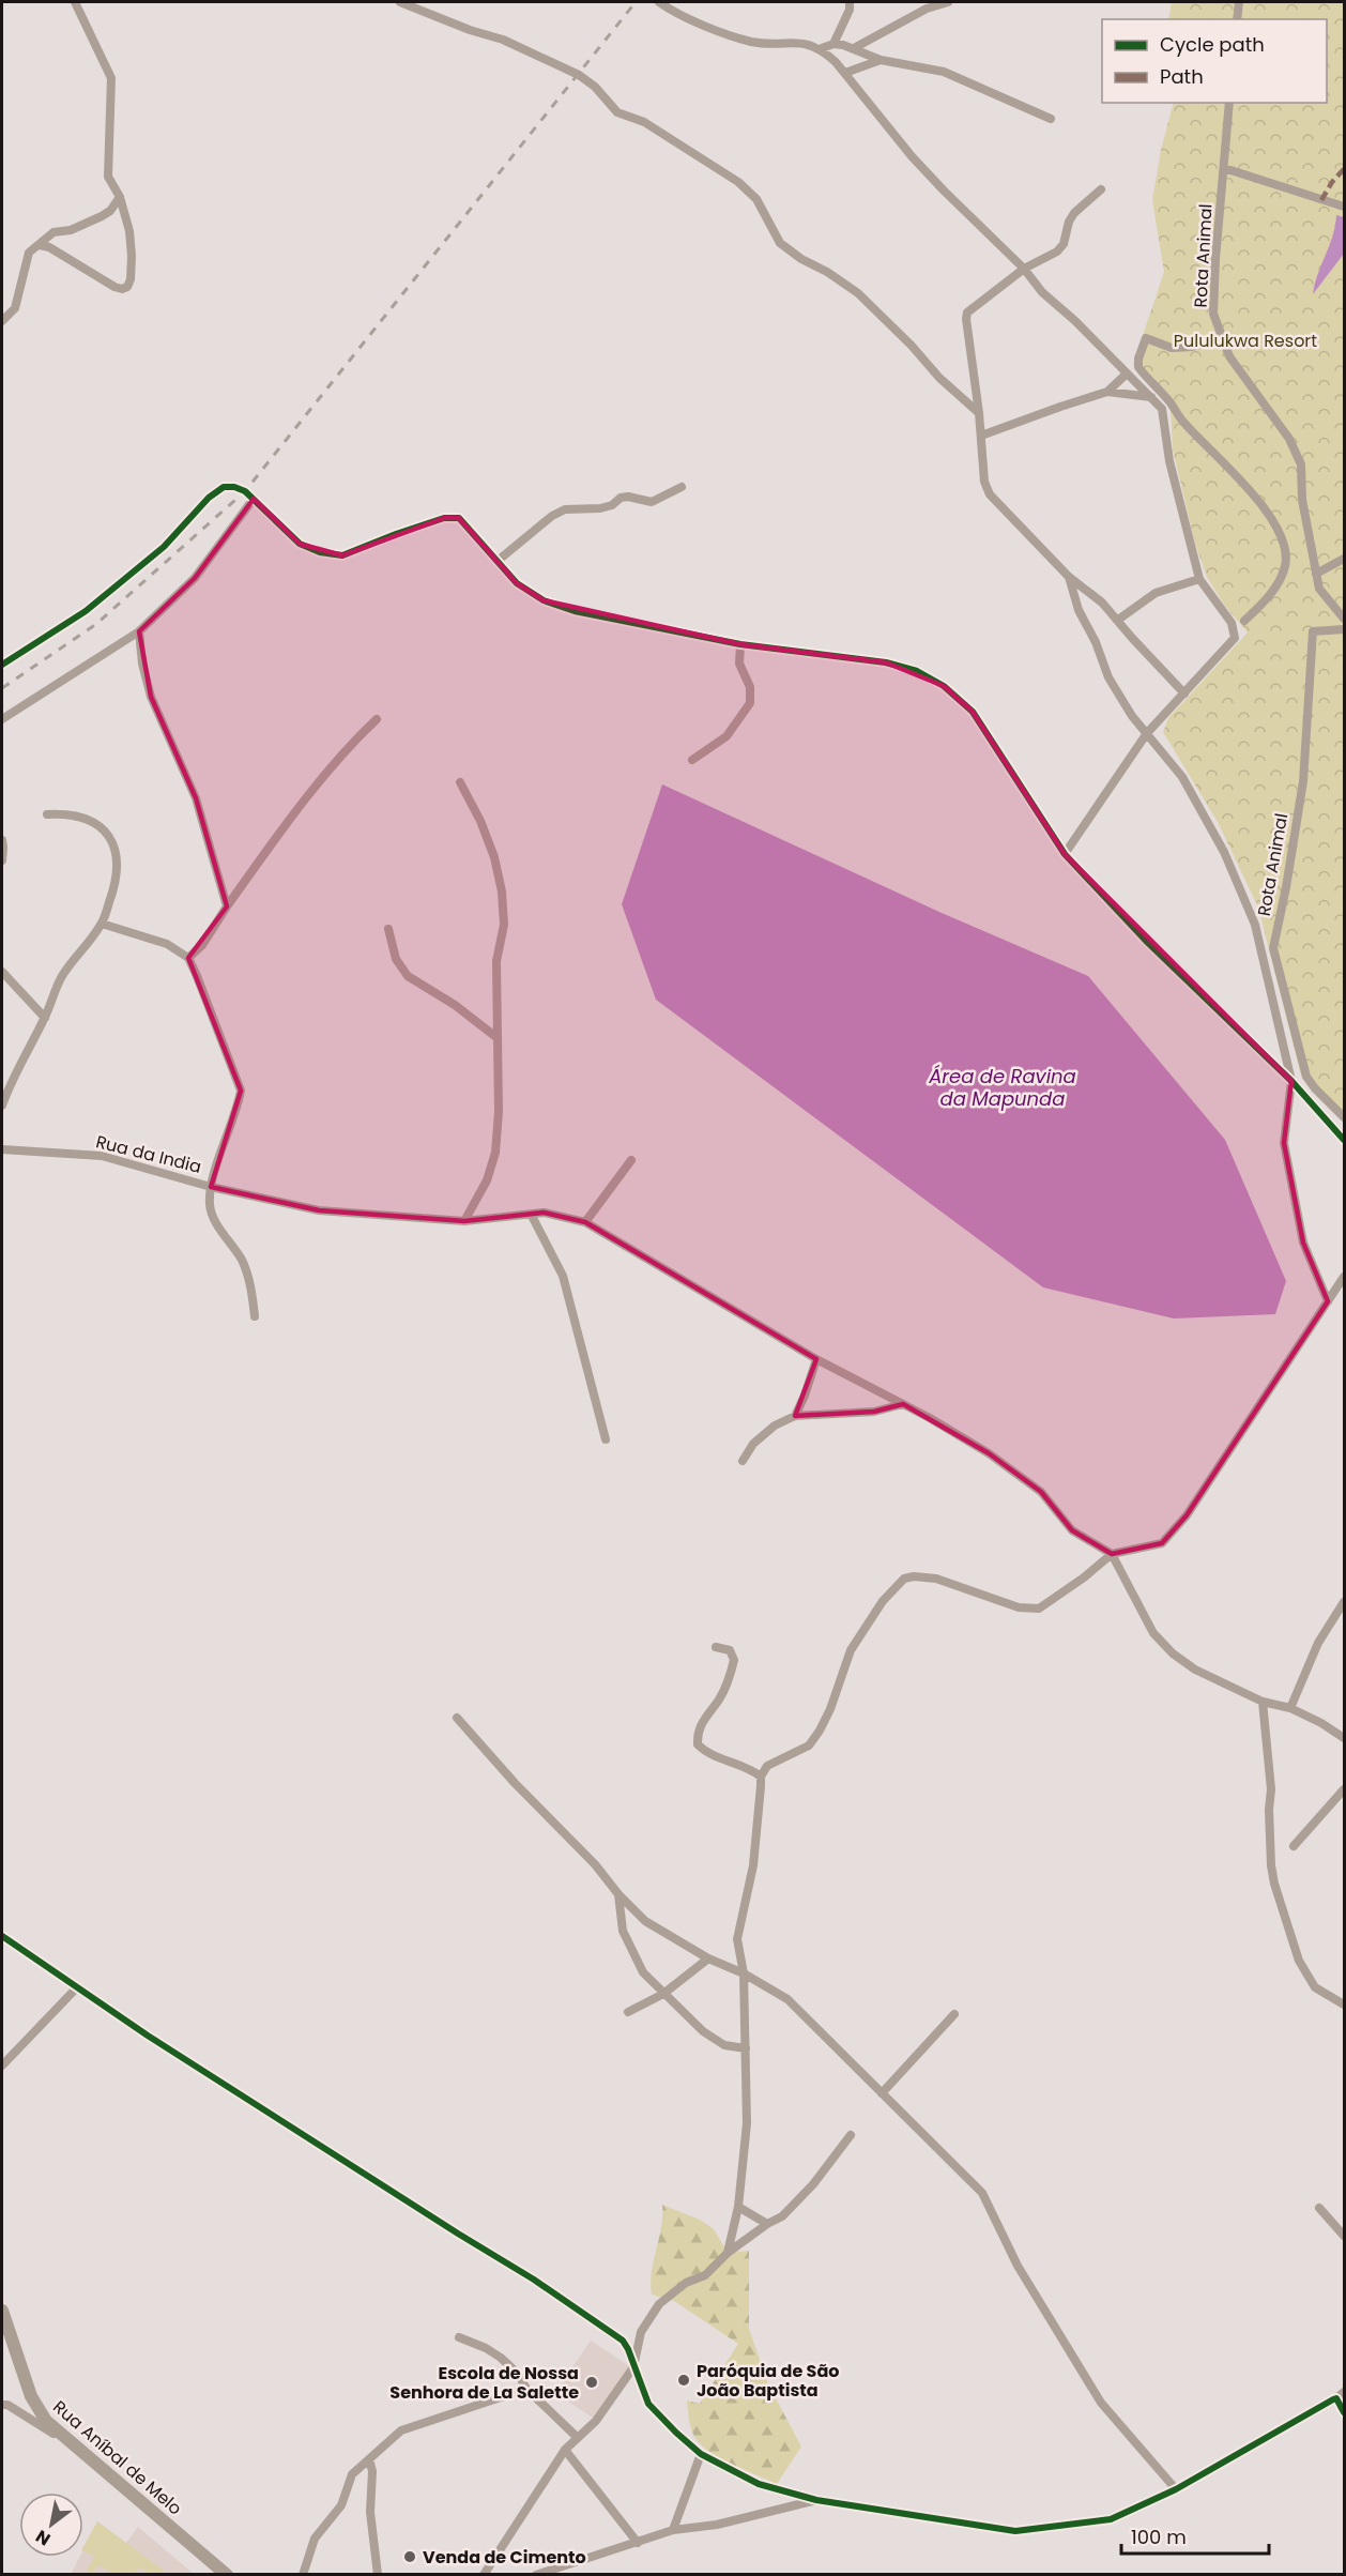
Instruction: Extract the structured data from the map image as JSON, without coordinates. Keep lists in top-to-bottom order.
{
  "streets": {
    "street": ["Rota Animal", "Rua da India", "Rua Aníbal de Melo"]
  },
  "water": ["Área de Ravina da Mapunda"],
  "parks": ["Pululukwa Resort"],
  "places": ["Paróquia de São João Baptista", "Escola de Nossa Senhora de La Salette", "Venda de Cimento"],
  "legend": ["Cycle path", "Path"],
  "scale_bar": "100 m",
  "north": "bottom left"
}
